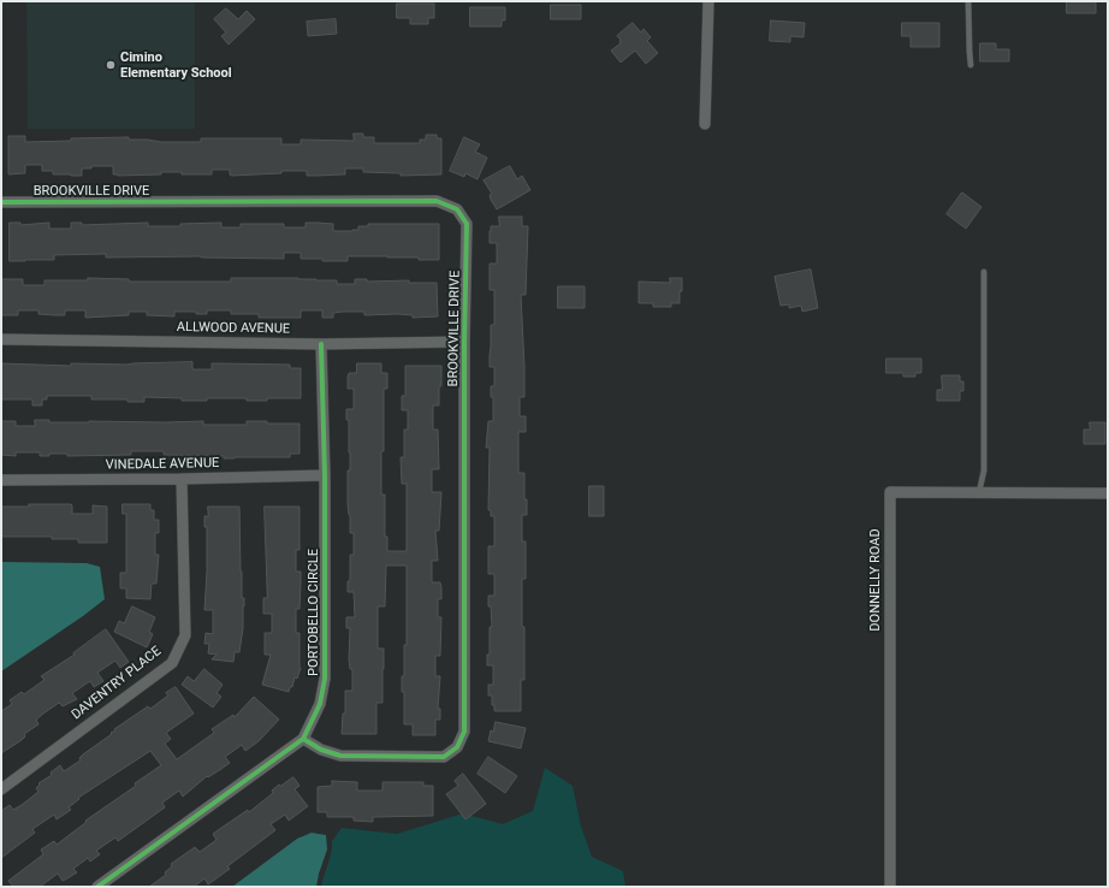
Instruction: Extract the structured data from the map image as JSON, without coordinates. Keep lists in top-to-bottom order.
{
  "streets": {
    "street": [
      "BROOKVILLE DRIVE",
      "ALLWOOD AVENUE",
      "VINEDALE AVENUE",
      "DONNELLY ROAD",
      "PORTOBELLO CIRCLE",
      "DAVENTRY PLACE"
    ]
  },
  "crossings": [
    ["BROOKVILLE DRIVE", "ALLWOOD AVENUE"],
    ["BROOKVILLE DRIVE", "PORTOBELLO CIRCLE"],
    ["ALLWOOD AVENUE", "PORTOBELLO CIRCLE"],
    ["VINEDALE AVENUE", "PORTOBELLO CIRCLE"],
    ["VINEDALE AVENUE", "DAVENTRY PLACE"]
  ],
  "places": ["Cimino Elementary School"]
}
